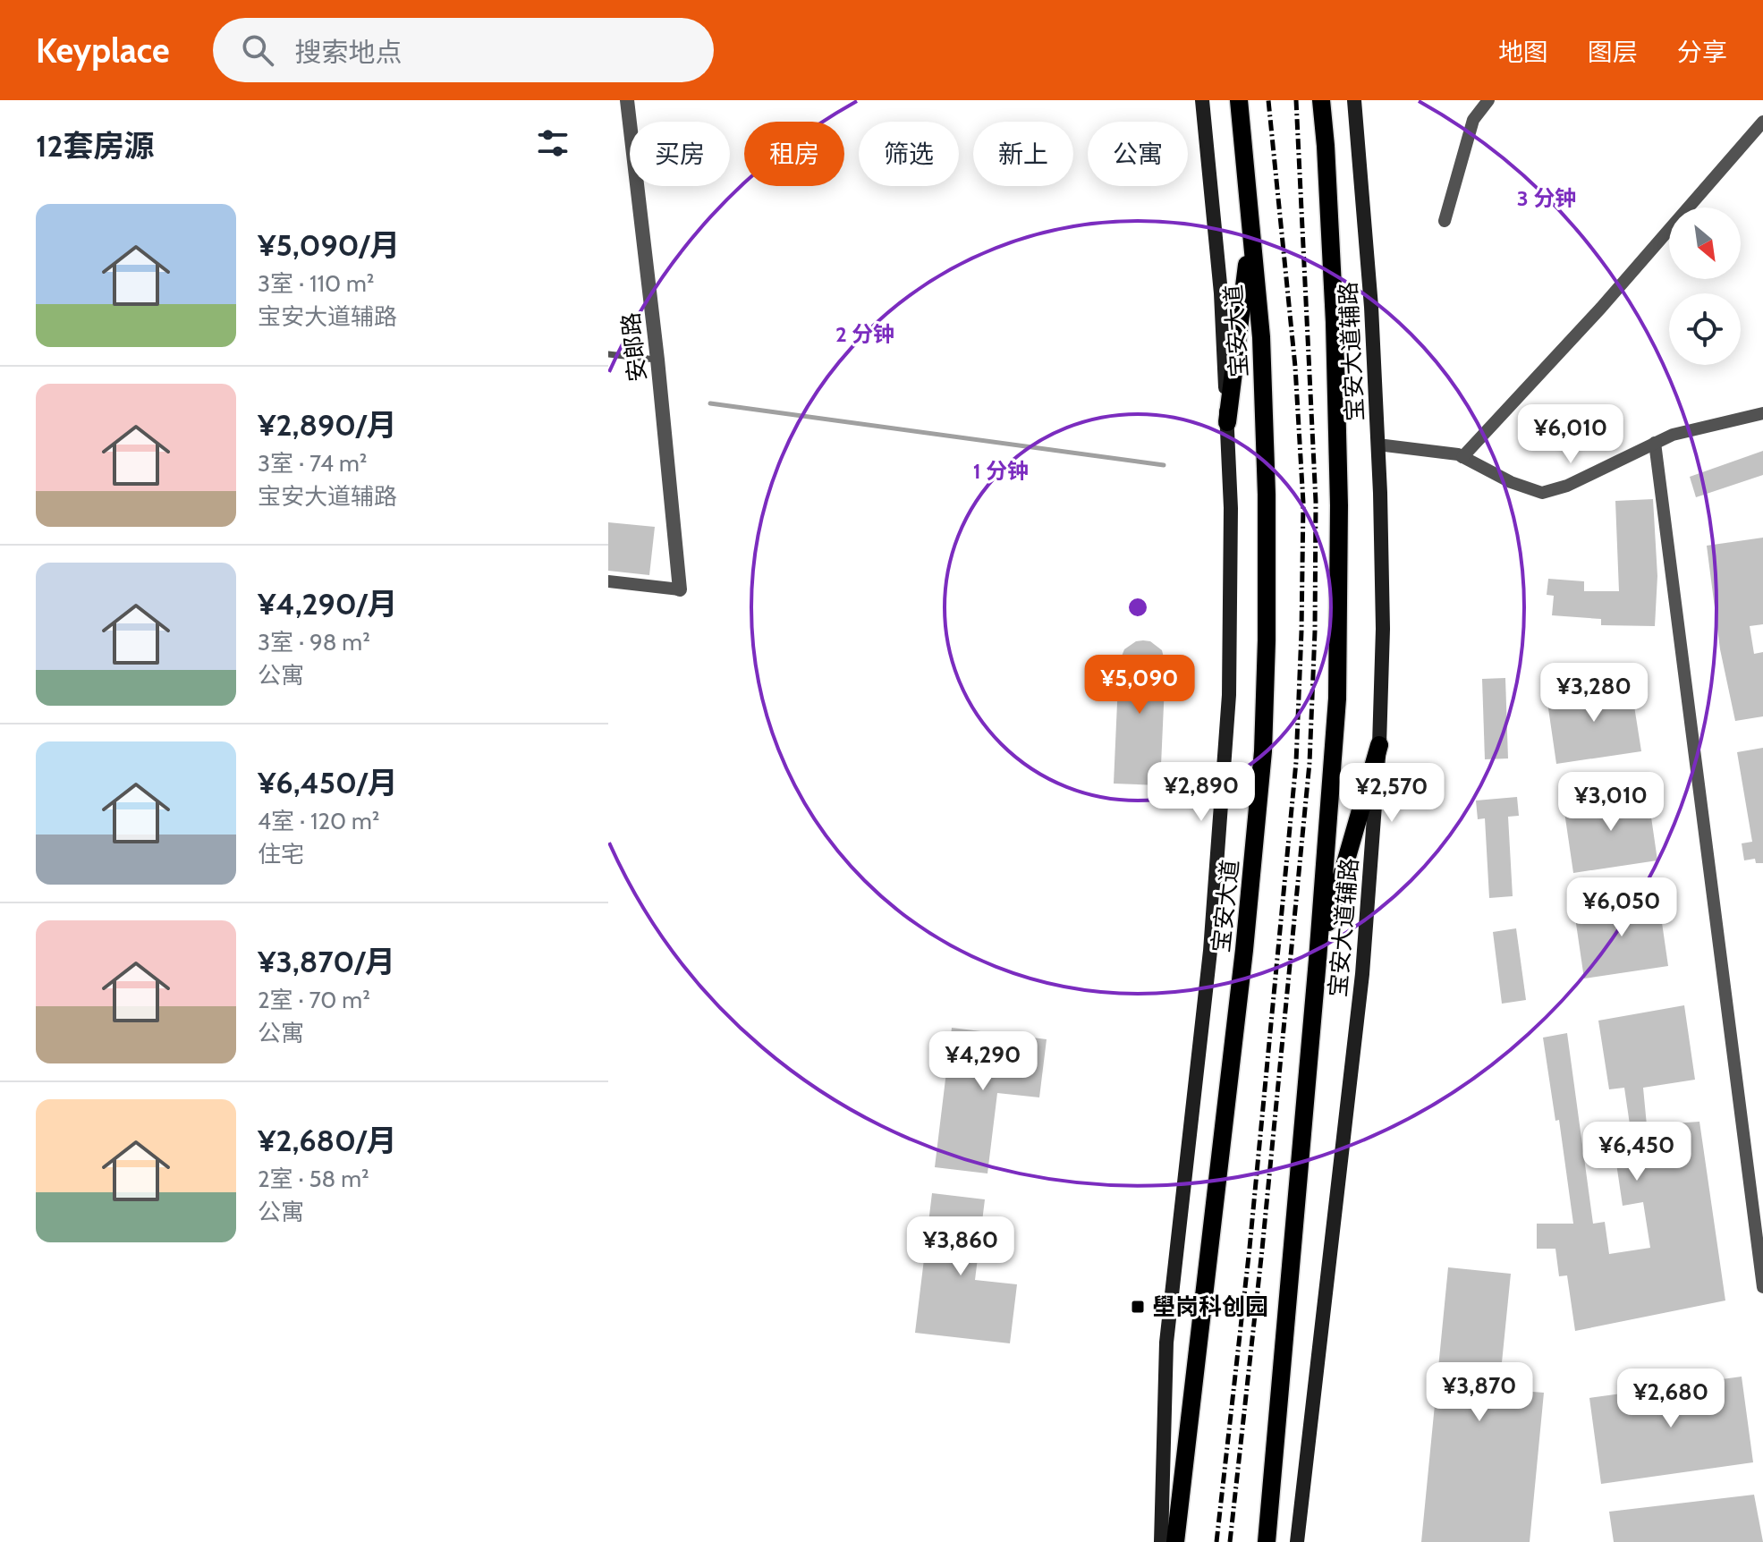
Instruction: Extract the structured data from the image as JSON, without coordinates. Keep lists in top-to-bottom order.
{
  "streets": {
    "main road": ["宝安大道", "宝安大道辅路"],
    "street": ["安郎路"]
  },
  "places": {
    "transit": ["壆岗科创园"]
  },
  "north": "bottom right",
  "page": {
    "header": "Keyplace",
    "search": "搜索地点",
    "nav": ["地图", "图层", "分享"],
    "heading": "12套房源",
    "chip": [
      "买房",
      "租房",
      "筛选",
      "新上",
      "公寓"
    ],
    "list": [
      {
        "name": "¥5,090/月",
        "note": "3室 · 110 m² · 宝安大道辅路"
      },
      {
        "name": "¥2,890/月",
        "note": "3室 · 74 m² · 宝安大道辅路"
      },
      {
        "name": "¥4,290/月",
        "note": "3室 · 98 m² · 公寓"
      },
      {
        "name": "¥6,450/月",
        "note": "4室 · 120 m² · 住宅"
      },
      {
        "name": "¥3,870/月",
        "note": "2室 · 70 m² · 公寓"
      },
      {
        "name": "¥2,680/月",
        "note": "2室 · 58 m² · 公寓"
      }
    ],
    "price": [
      "¥6,010",
      "¥5,090",
      "¥3,280",
      "¥2,890",
      "¥2,570",
      "¥3,010",
      "¥6,050",
      "¥4,290",
      "¥6,450",
      "¥3,860",
      "¥3,870",
      "¥2,680"
    ]
  },
  "rings": ["3 分钟", "2 分钟", "1 分钟"]
}
